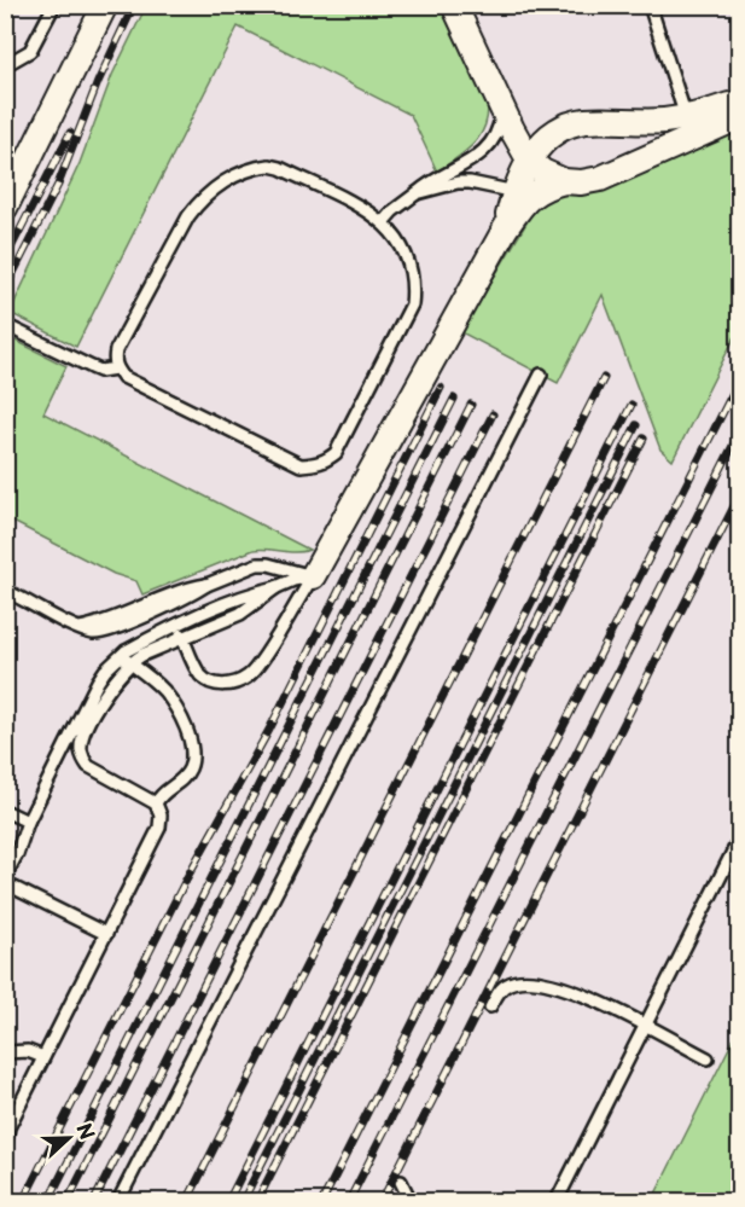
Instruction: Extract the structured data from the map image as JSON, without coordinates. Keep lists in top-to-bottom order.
{
  "north": "right"
}
